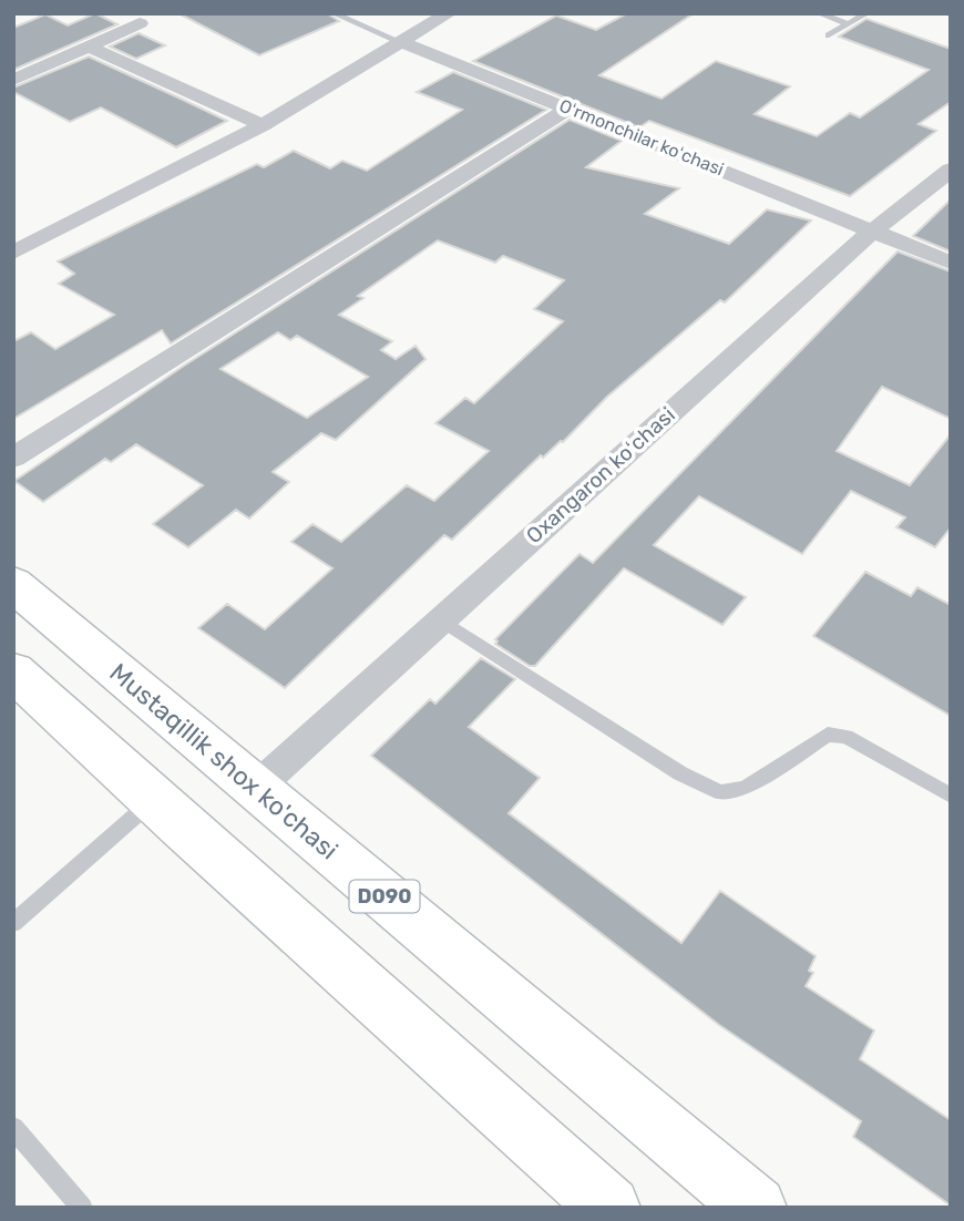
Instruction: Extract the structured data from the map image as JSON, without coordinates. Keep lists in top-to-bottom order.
{
  "streets": {
    "main road": ["Mustaqillik shox ko'chasi", "D090"],
    "street": ["Oʻrmonchilar koʻchasi", "Oxangaron koʻchasi"]
  },
  "crossings": [
    ["Oʻrmonchilar koʻchasi", "Oxangaron koʻchasi"],
    ["Oxangaron koʻchasi", "Mustaqillik shox ko'chasi"]
  ]
}
